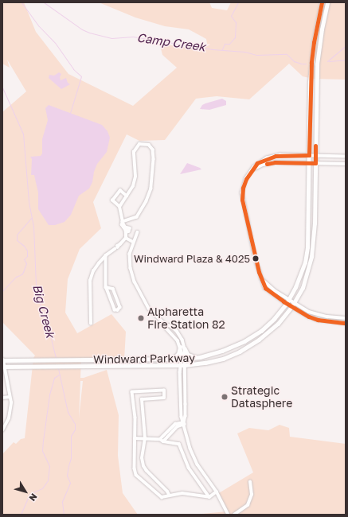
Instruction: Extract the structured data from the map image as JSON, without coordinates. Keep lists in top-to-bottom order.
{
  "streets": {
    "main road": ["Windward Parkway"]
  },
  "water": ["Camp Creek", "Big Creek"],
  "places": ["Windward Plaza & 4025", "Alpharetta Fire Station 82", "Strategic Datasphere"],
  "north": "bottom right"
}
